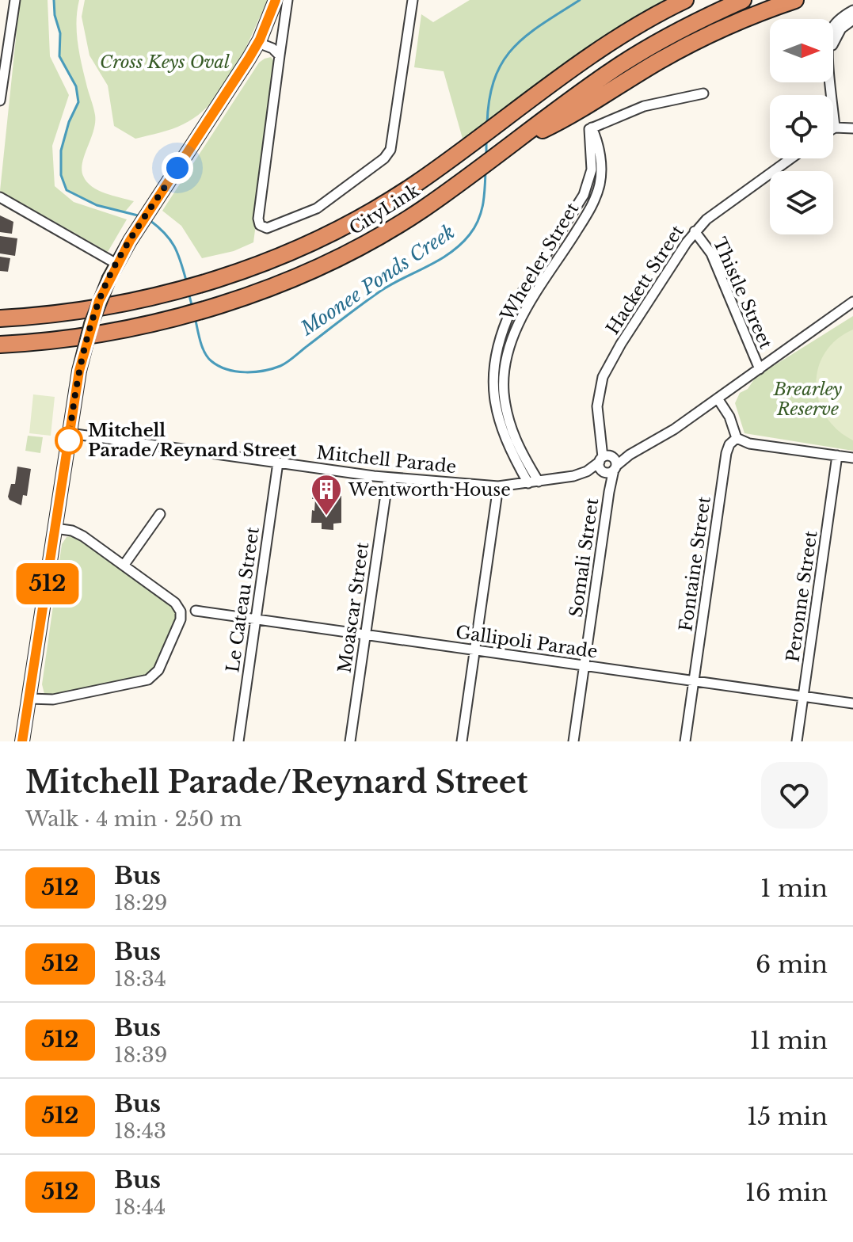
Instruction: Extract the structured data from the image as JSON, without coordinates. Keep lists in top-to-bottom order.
{
  "streets": {
    "highway": ["CityLink"],
    "street": [
      "Wheeler Street",
      "Hackett Street",
      "Thistle Street",
      "Mitchell Parade",
      "Somali Street",
      "Fontaine Street",
      "Peronne Street",
      "Le Cateau Street",
      "Moascar Street",
      "Gallipoli Parade"
    ]
  },
  "crossings": [
    ["Wheeler Street", "Mitchell Parade"],
    ["Hackett Street", "Thistle Street"],
    ["Hackett Street", "Mitchell Parade"],
    ["Hackett Street", "Somali Street"],
    ["Thistle Street", "Mitchell Parade"],
    ["Mitchell Parade", "Somali Street"],
    ["Mitchell Parade", "Le Cateau Street"],
    ["Mitchell Parade", "Moascar Street"],
    ["Somali Street", "Gallipoli Parade"],
    ["Fontaine Street", "Gallipoli Parade"],
    ["Peronne Street", "Gallipoli Parade"],
    ["Le Cateau Street", "Gallipoli Parade"],
    ["Moascar Street", "Gallipoli Parade"]
  ],
  "water": ["Moonee Ponds Creek"],
  "parks": ["Cross Keys Oval", "Brearley Reserve"],
  "places": {
    "other": ["Mitchell Parade/Reynard Street"],
    "building": ["Wentworth House"]
  },
  "lines": ["bus line 512"],
  "north": "right",
  "page": {
    "on_map": "512",
    "heading": ["Mitchell Parade/Reynard Street", "Walk · 4 min · 250 m"],
    "list": [
      {
        "mark": "512",
        "name": "Bus",
        "note": "18:29",
        "value": "1 min"
      },
      {
        "mark": "512",
        "name": "Bus",
        "note": "18:34",
        "value": "6 min"
      },
      {
        "mark": "512",
        "name": "Bus",
        "note": "18:39",
        "value": "11 min"
      },
      {
        "mark": "512",
        "name": "Bus",
        "note": "18:43",
        "value": "15 min"
      },
      {
        "mark": "512",
        "name": "Bus",
        "note": "18:44",
        "value": "16 min"
      }
    ]
  }
}
